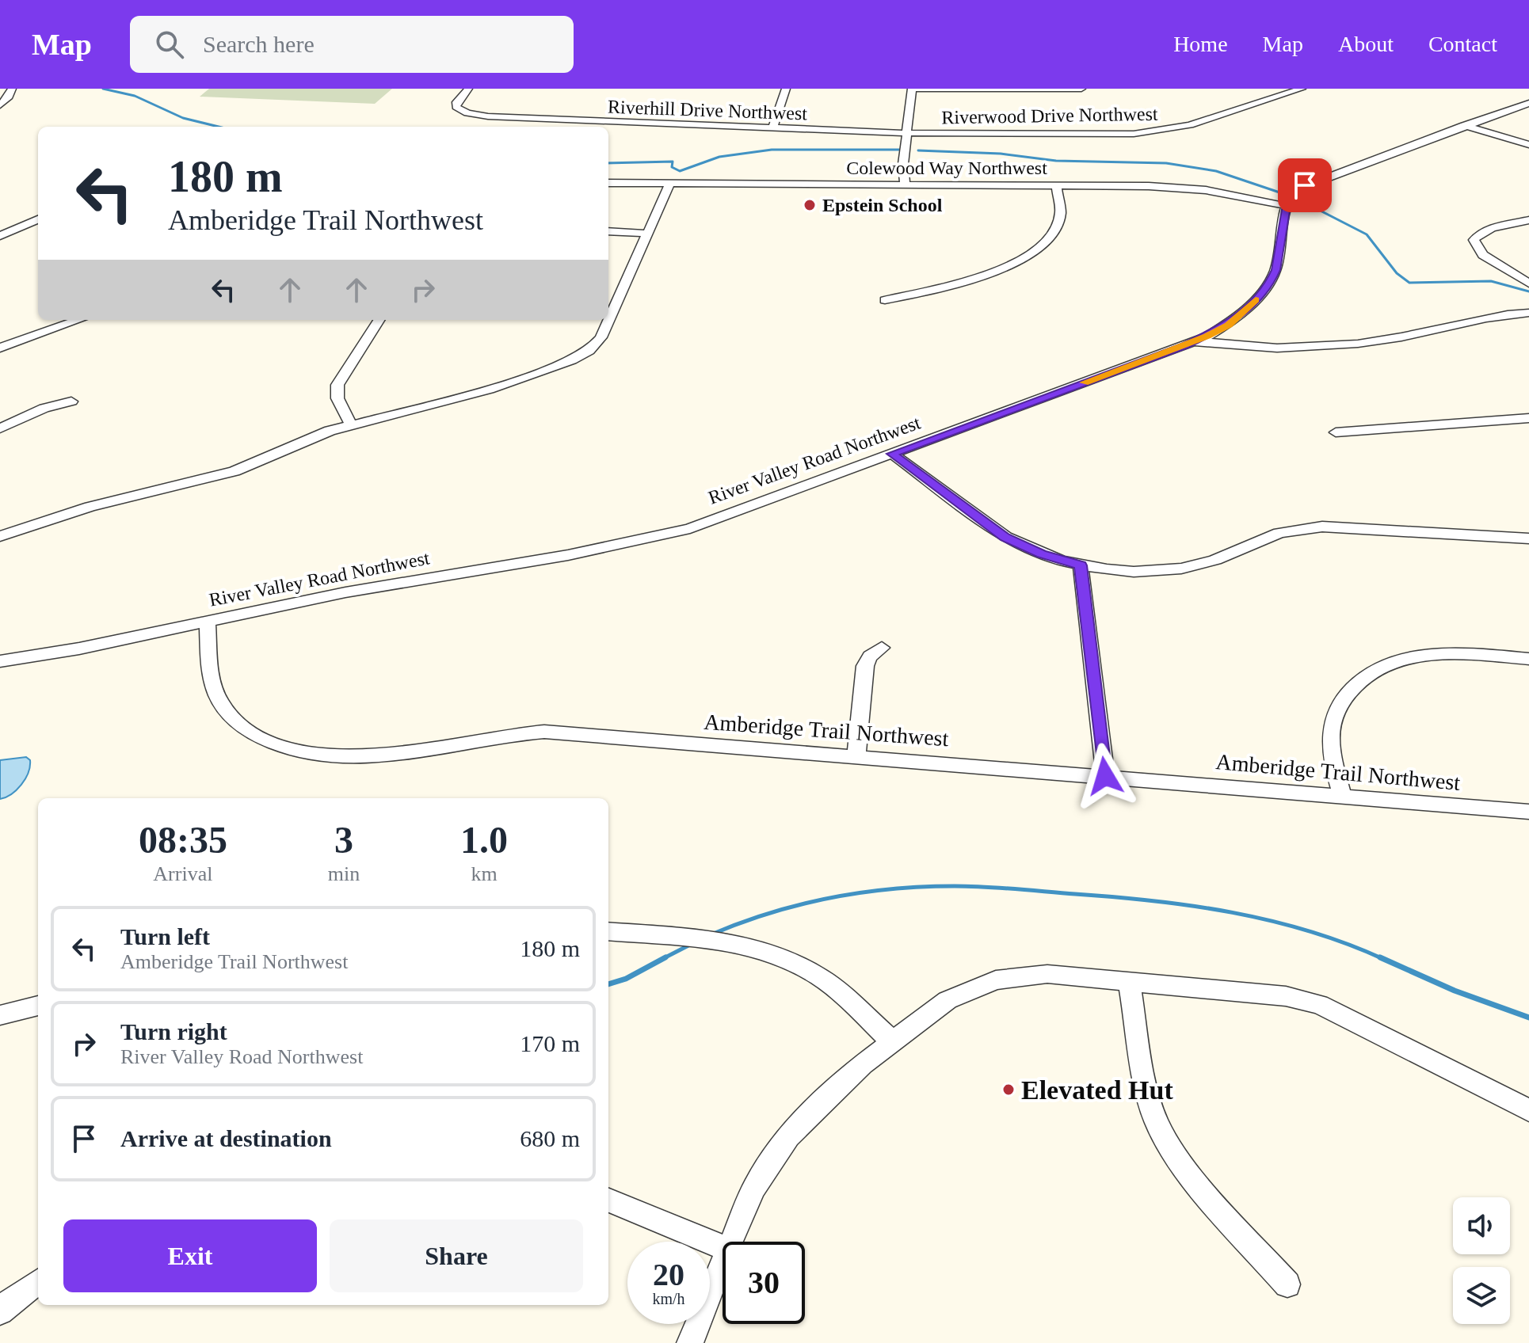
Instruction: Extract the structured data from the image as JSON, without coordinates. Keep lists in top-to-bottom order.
{
  "streets": {
    "street": [
      "Riverhill Drive Northwest",
      "Riverwood Drive Northwest",
      "Colewood Way Northwest",
      "River Valley Road Northwest",
      "Amberidge Trail Northwest"
    ]
  },
  "crossings": [
    ["Riverhill Drive Northwest", "Riverwood Drive Northwest"],
    ["Colewood Way Northwest", "River Valley Road Northwest"],
    ["River Valley Road Northwest", "Amberidge Trail Northwest"]
  ],
  "places": ["Epstein School", "Elevated Hut"],
  "page": {
    "header": "Map",
    "search": "Search here",
    "nav": [
      "Home",
      "Map",
      "About",
      "Contact"
    ],
    "turn": ["180 m", "Amberidge Trail Northwest"],
    "eta": [
      "08:35",
      "Arrival",
      "3",
      "min",
      "1.0",
      "km"
    ],
    "list": [
      {
        "name": "Turn left",
        "note": "Amberidge Trail Northwest",
        "value": "180 m"
      },
      {
        "name": "Turn right",
        "note": "River Valley Road Northwest",
        "value": "170 m"
      },
      {
        "name": "Arrive at destination",
        "value": "680 m"
      }
    ],
    "buttons": ["Exit", "Share"],
    "speed": "20 km/h",
    "limit": "30"
  }
}
